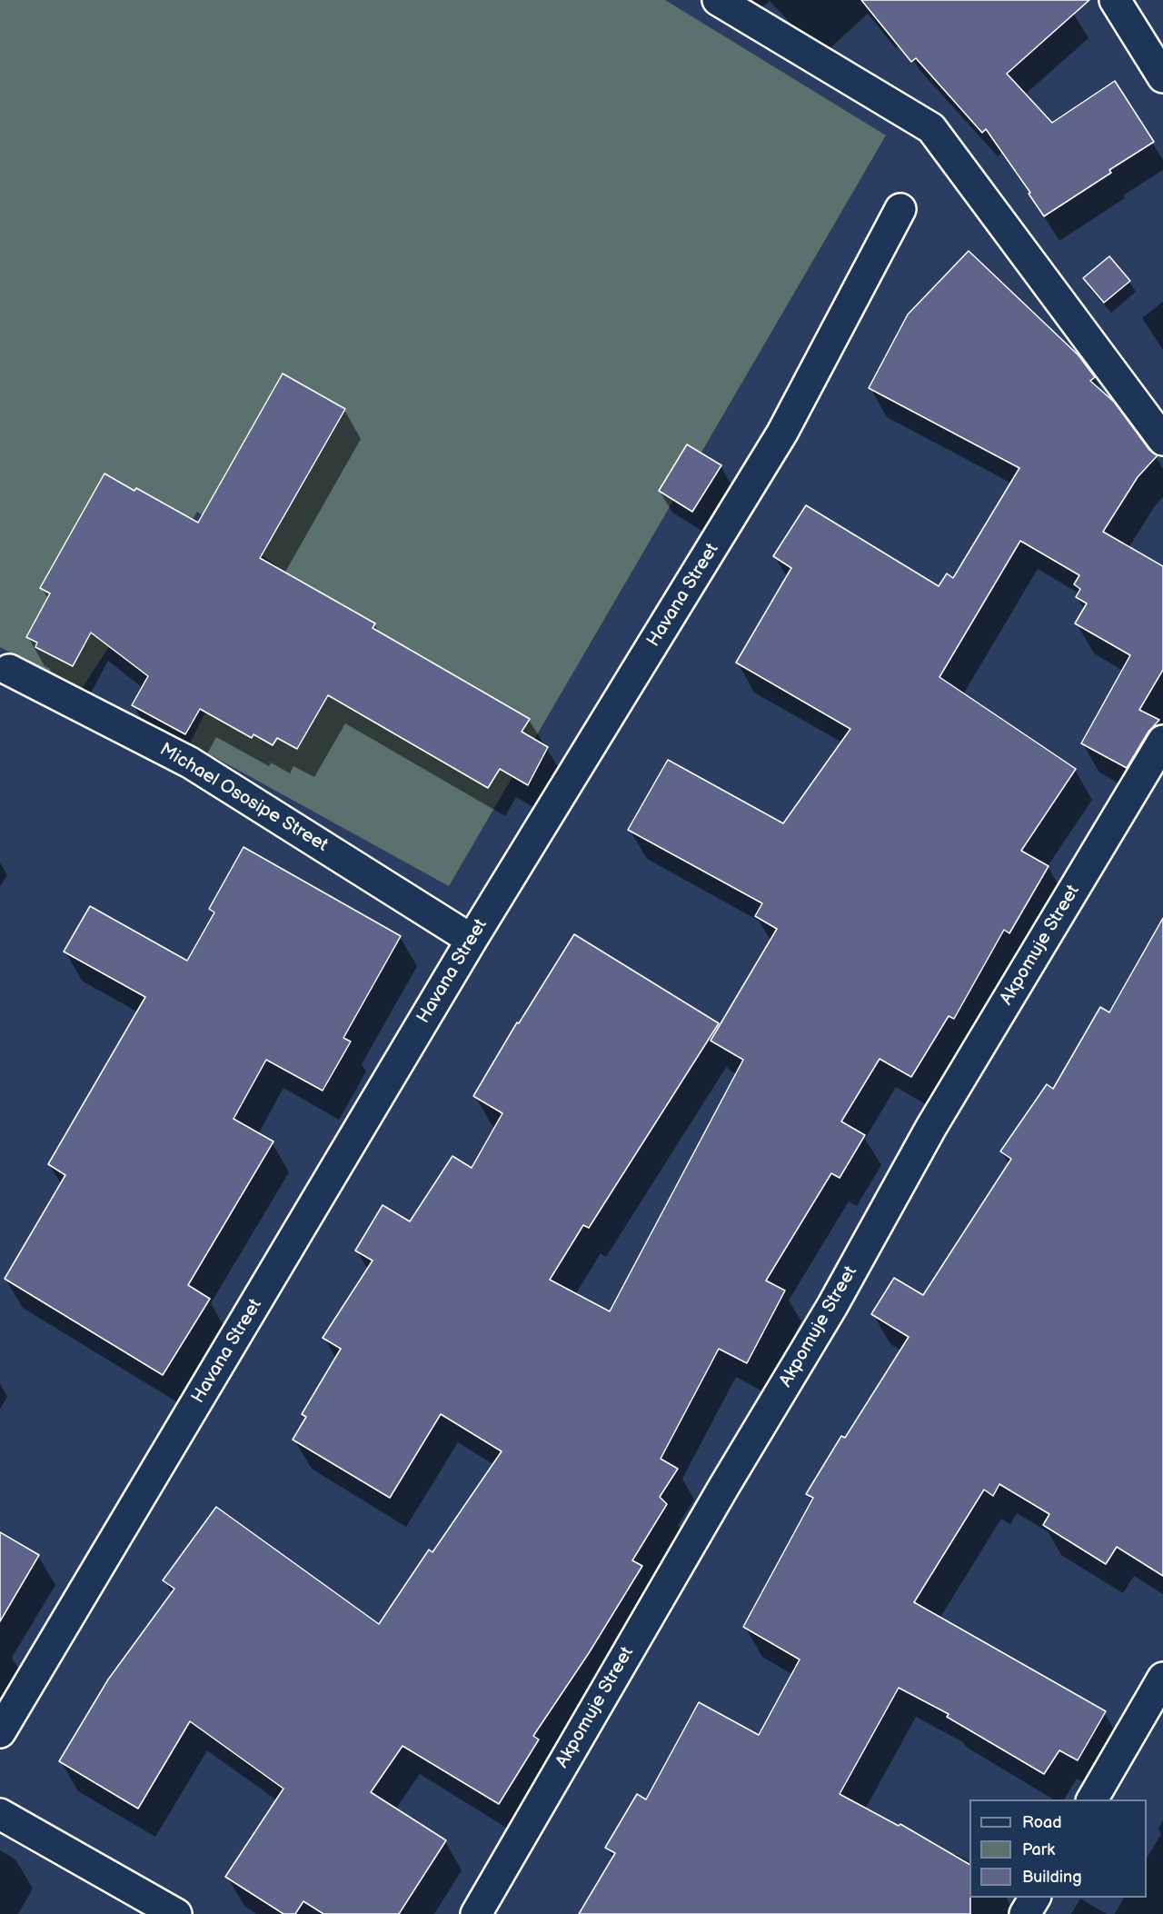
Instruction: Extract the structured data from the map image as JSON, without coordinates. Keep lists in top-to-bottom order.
{
  "streets": {
    "street": ["Havana Street", "Michael Ososipe Street", "Akpomuje Street"]
  },
  "crossings": [
    ["Havana Street", "Michael Ososipe Street"]
  ],
  "legend": ["Road", "Park", "Building"]
}
